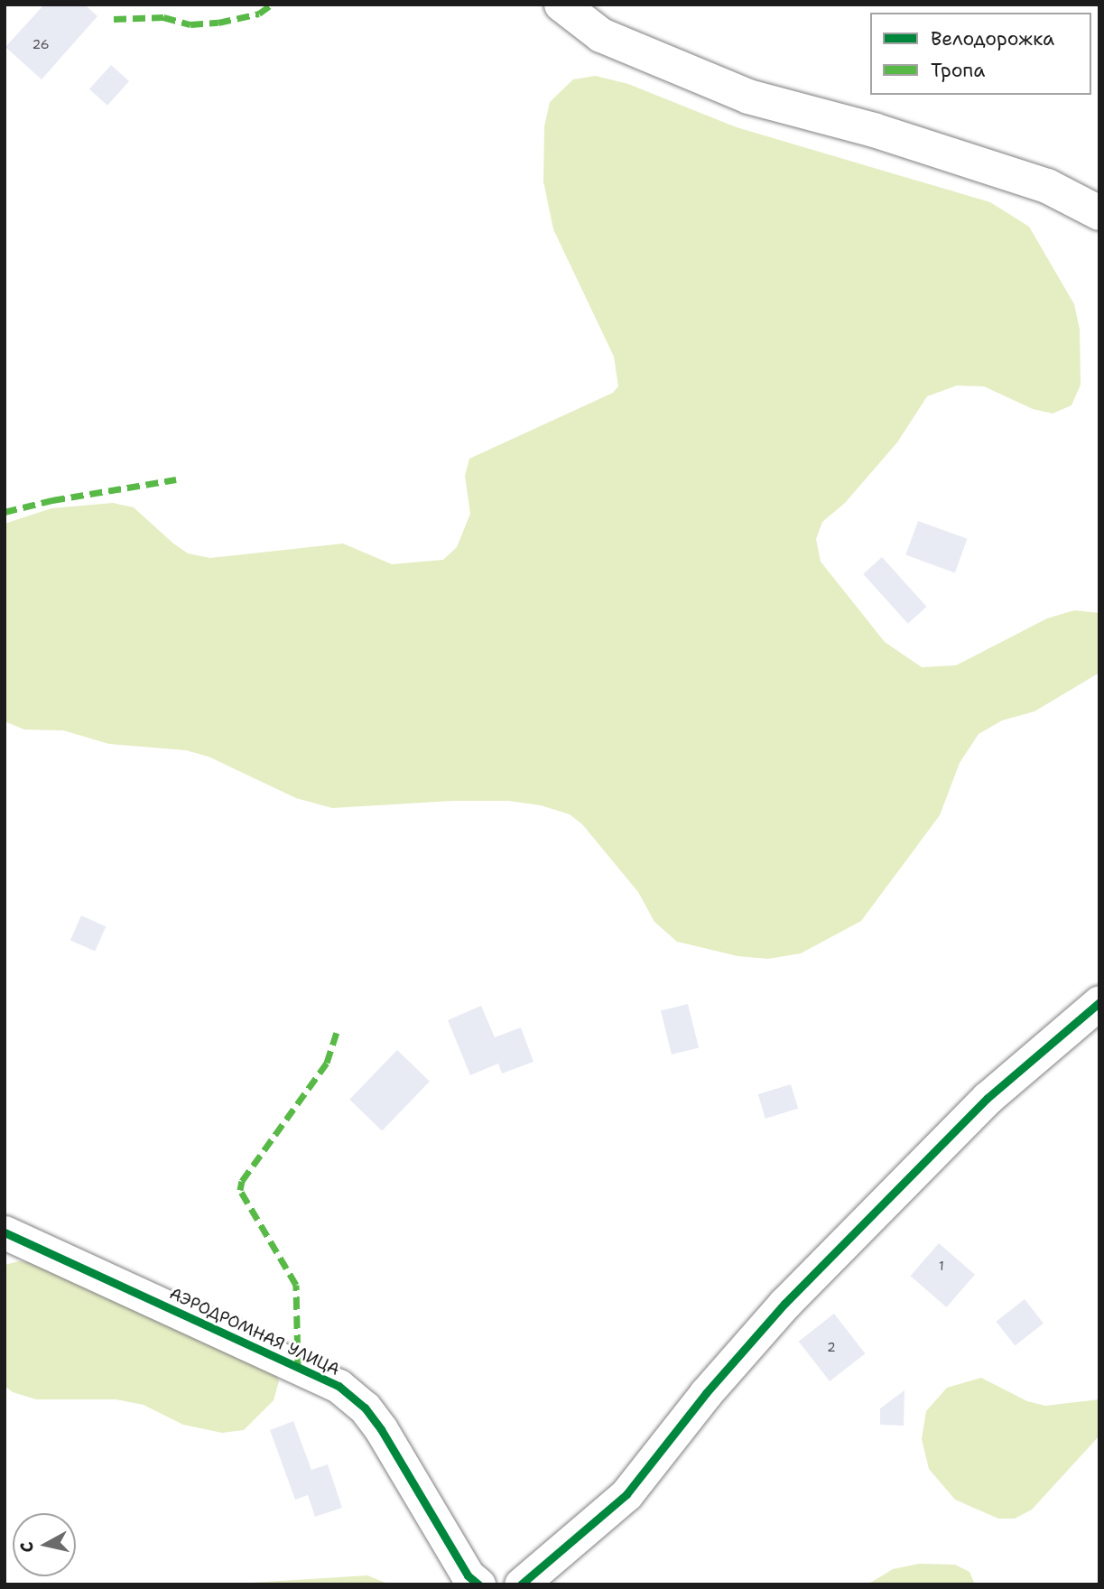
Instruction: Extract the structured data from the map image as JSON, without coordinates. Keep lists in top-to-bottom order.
{
  "streets": {
    "street": ["АЭРОДРОМНАЯ УЛИЦА"]
  },
  "house_numbers": ["26", "1", "2"],
  "legend": ["Велодорожка", "Тропа"],
  "north": "left"
}
